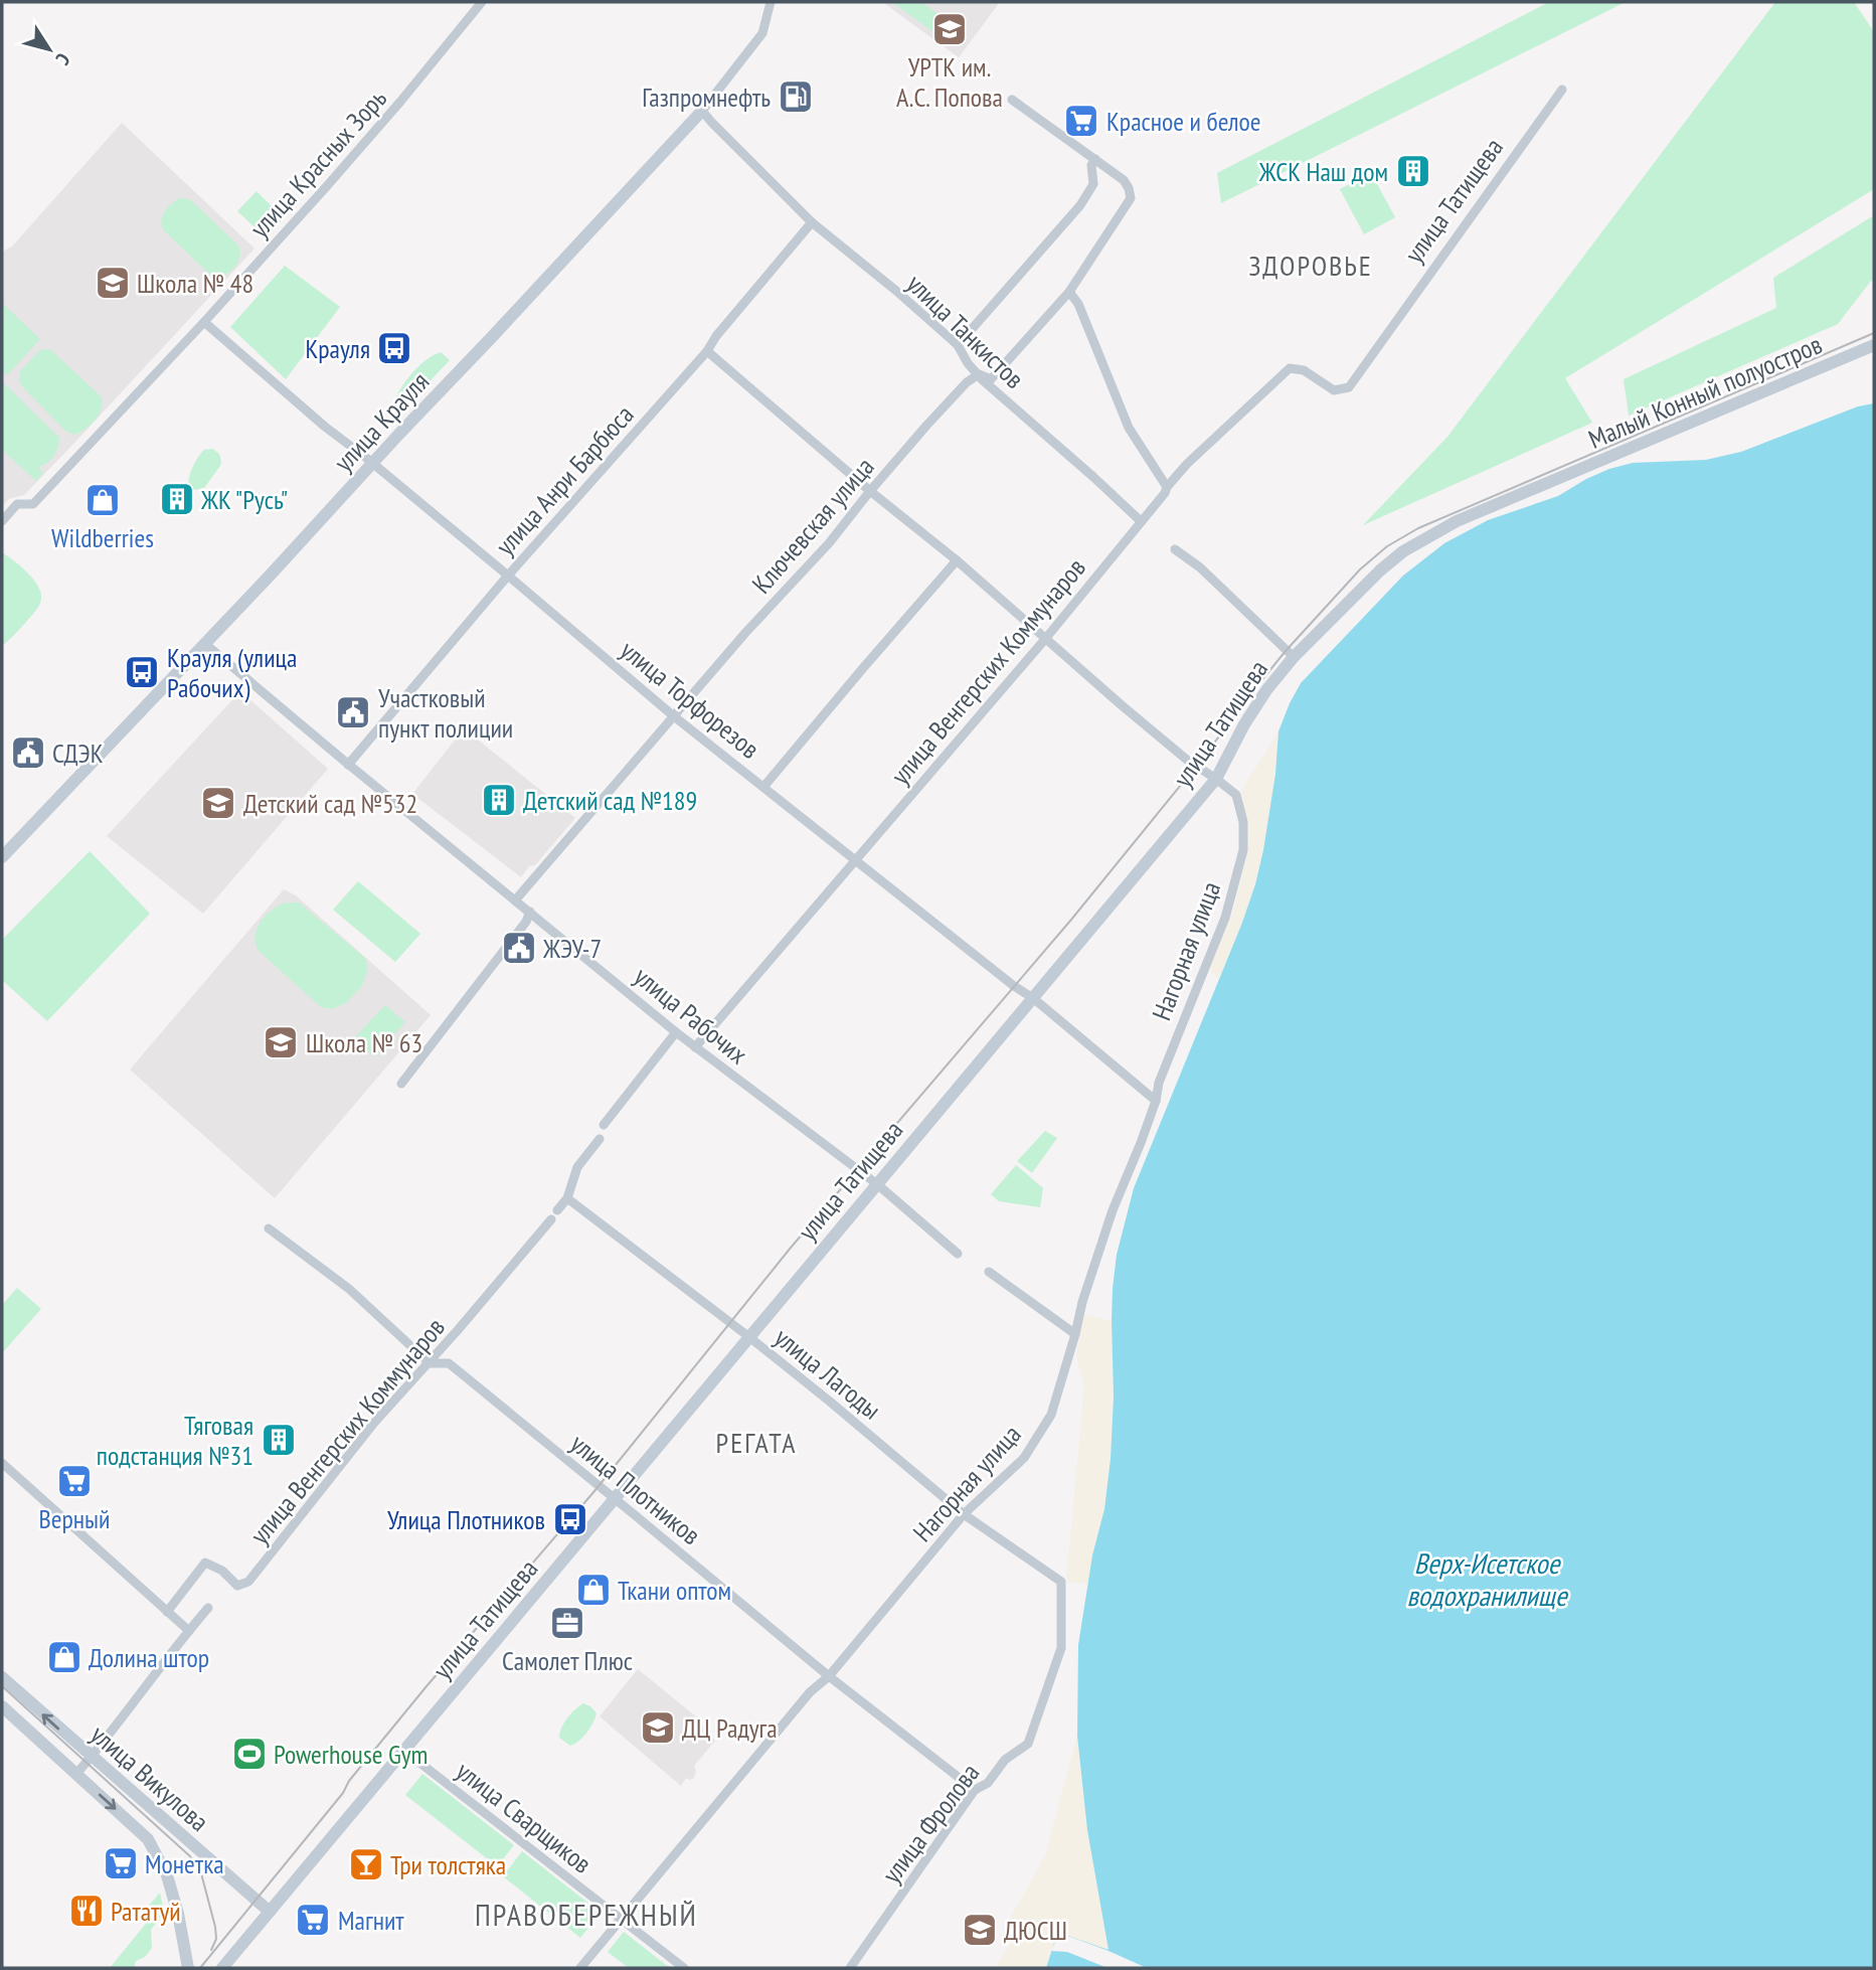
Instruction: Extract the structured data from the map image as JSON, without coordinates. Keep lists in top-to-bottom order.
{
  "streets": {
    "street": [
      "улица Красных Зорь",
      "улица Татищева",
      "улица Танкистов",
      "Малый Конный полуостров",
      "улица Крауля",
      "улица Анри Барбюса",
      "Ключевская улица",
      "улица Венгерских Коммунаров",
      "улица Торфорезов",
      "Нагорная улица",
      "улица Рабочих",
      "улица Лагоды",
      "улица Плотников",
      "улица Викулова",
      "улица Сварщиков",
      "улица Фролова"
    ]
  },
  "crossings": [
    ["улица Красных Зорь", "улица Торфорезов"],
    ["улица Татищева", "Малый Конный полуостров"],
    ["улица Татищева", "улица Венгерских Коммунаров"],
    ["улица Татищева", "улица Торфорезов"],
    ["улица Татищева", "Нагорная улица"],
    ["улица Татищева", "улица Рабочих"],
    ["улица Татищева", "улица Лагоды"],
    ["улица Татищева", "улица Плотников"],
    ["улица Татищева", "улица Викулова"],
    ["улица Татищева", "улица Сварщиков"],
    ["улица Танкистов", "улица Крауля"],
    ["улица Танкистов", "улица Анри Барбюса"],
    ["улица Танкистов", "Ключевская улица"],
    ["улица Танкистов", "улица Венгерских Коммунаров"],
    ["улица Крауля", "улица Торфорезов"],
    ["улица Крауля", "улица Рабочих"],
    ["улица Анри Барбюса", "улица Торфорезов"],
    ["улица Анри Барбюса", "Нагорная улица"],
    ["улица Анри Барбюса", "улица Рабочих"],
    ["Ключевская улица", "улица Торфорезов"],
    ["Ключевская улица", "Нагорная улица"],
    ["Ключевская улица", "улица Рабочих"],
    ["улица Венгерских Коммунаров", "улица Торфорезов"],
    ["улица Венгерских Коммунаров", "Нагорная улица"],
    ["улица Венгерских Коммунаров", "улица Рабочих"],
    ["улица Венгерских Коммунаров", "улица Плотников"],
    ["улица Торфорезов", "Нагорная улица"],
    ["Нагорная улица", "улица Лагоды"],
    ["Нагорная улица", "улица Плотников"],
    ["Нагорная улица", "улица Сварщиков"],
    ["улица Лагоды", "улица Фролова"],
    ["улица Плотников", "улица Фролова"]
  ],
  "districts": ["ЗДОРОВЬЕ", "РЕГАТА", "ПРАВОБЕРЕЖНЫЙ"],
  "water": ["Верх-Исетское водохранилище"],
  "places": {
    "school or university": [
      "УРТК им. А.С. Попова",
      "Школа № 48",
      "Детский сад №532",
      "Школа № 63",
      "ДЦ Радуга",
      "ДЮСШ"
    ],
    "fuel station": ["Газпромнефть"],
    "supermarket": [
      "Красное и белое",
      "Верный",
      "Монетка",
      "Магнит"
    ],
    "building": [
      "ЖСК Наш дом",
      "ЖК \"Русь\"",
      "Детский сад №189",
      "Тяговая подстанция №31"
    ],
    "bus stop": ["Крауля", "Крауля (улица Рабочих)", "Улица Плотников"],
    "shop": ["Wildberries", "Ткани оптом", "Долина штор"],
    "public building": ["Участковый пункт полиции", "СДЭК", "ЖЭУ-7"],
    "office": ["Самолет Плюс"],
    "sports": ["Powerhouse Gym"],
    "bar": ["Три толстяка"],
    "restaurant": ["Рататуй"]
  },
  "north": "bottom right"
}
